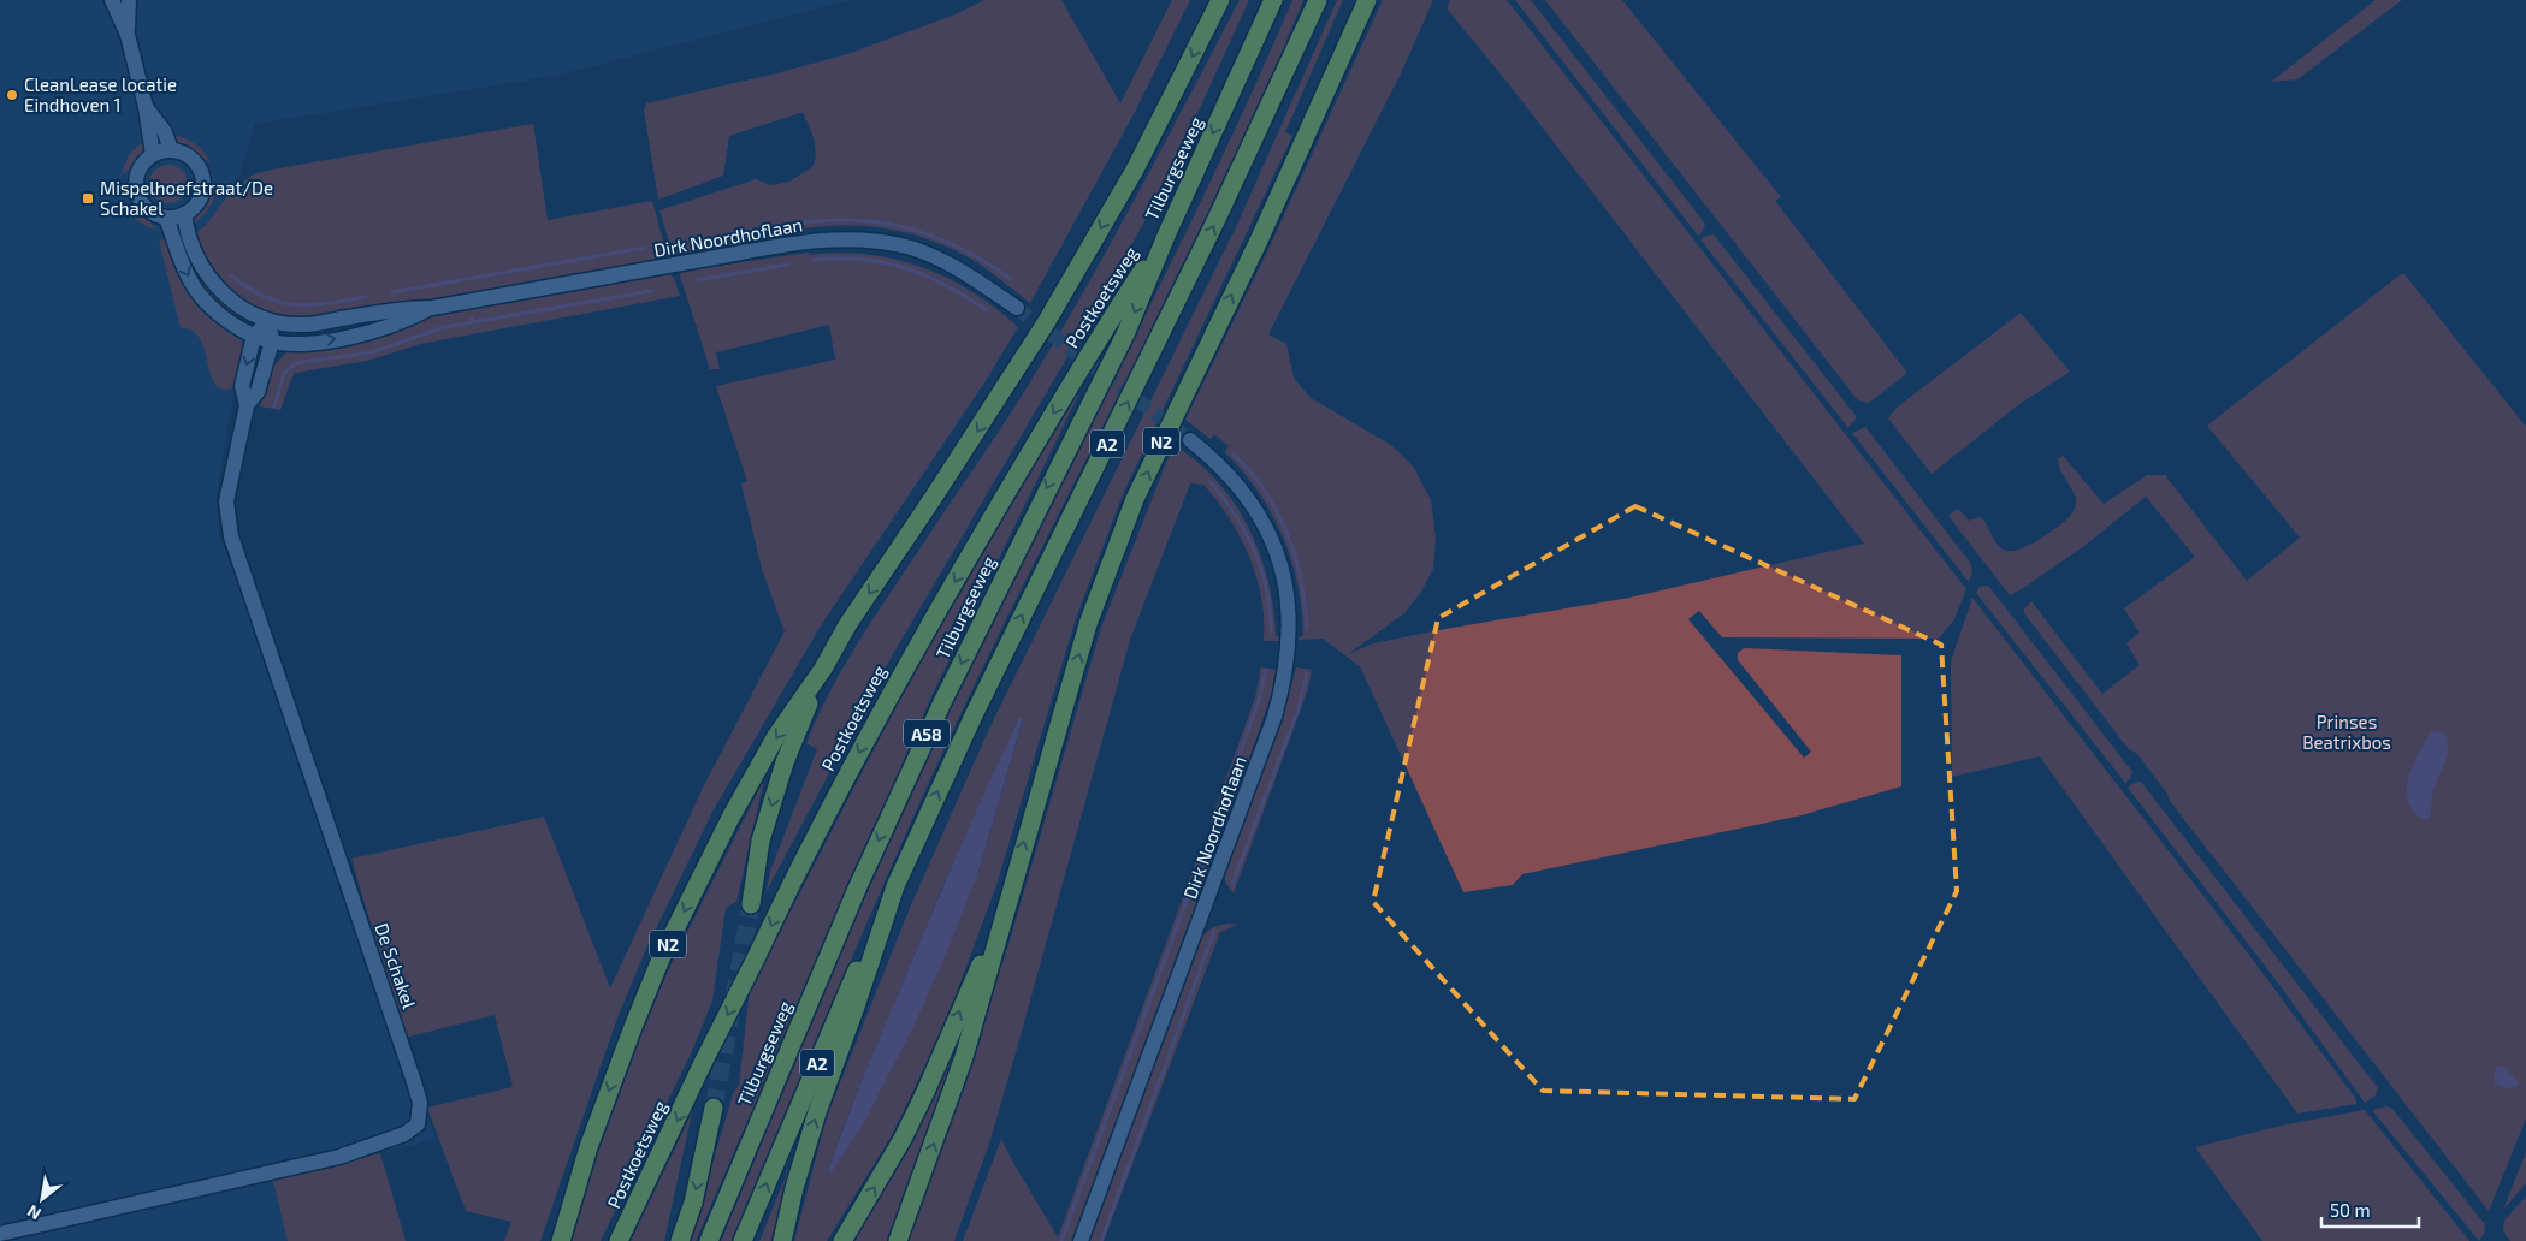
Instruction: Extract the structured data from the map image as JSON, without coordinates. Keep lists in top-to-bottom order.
{
  "streets": {
    "highway": [
      "Tilburgseweg",
      "Postkoetsweg",
      "N2",
      "A2",
      "A58"
    ],
    "street": ["Dirk Noordhoflaan", "De Schakel"]
  },
  "crossings": [
    ["Tilburgseweg", "Postkoetsweg"],
    ["Tilburgseweg", "N2"],
    ["Dirk Noordhoflaan", "De Schakel"]
  ],
  "parks": ["Prinses Beatrixbos"],
  "places": {
    "other": ["CleanLease locatie Eindhoven 1"],
    "transit": ["Mispelhoefstraat/De Schakel"]
  },
  "scale_bar": "50 m",
  "north": "bottom left"
}
